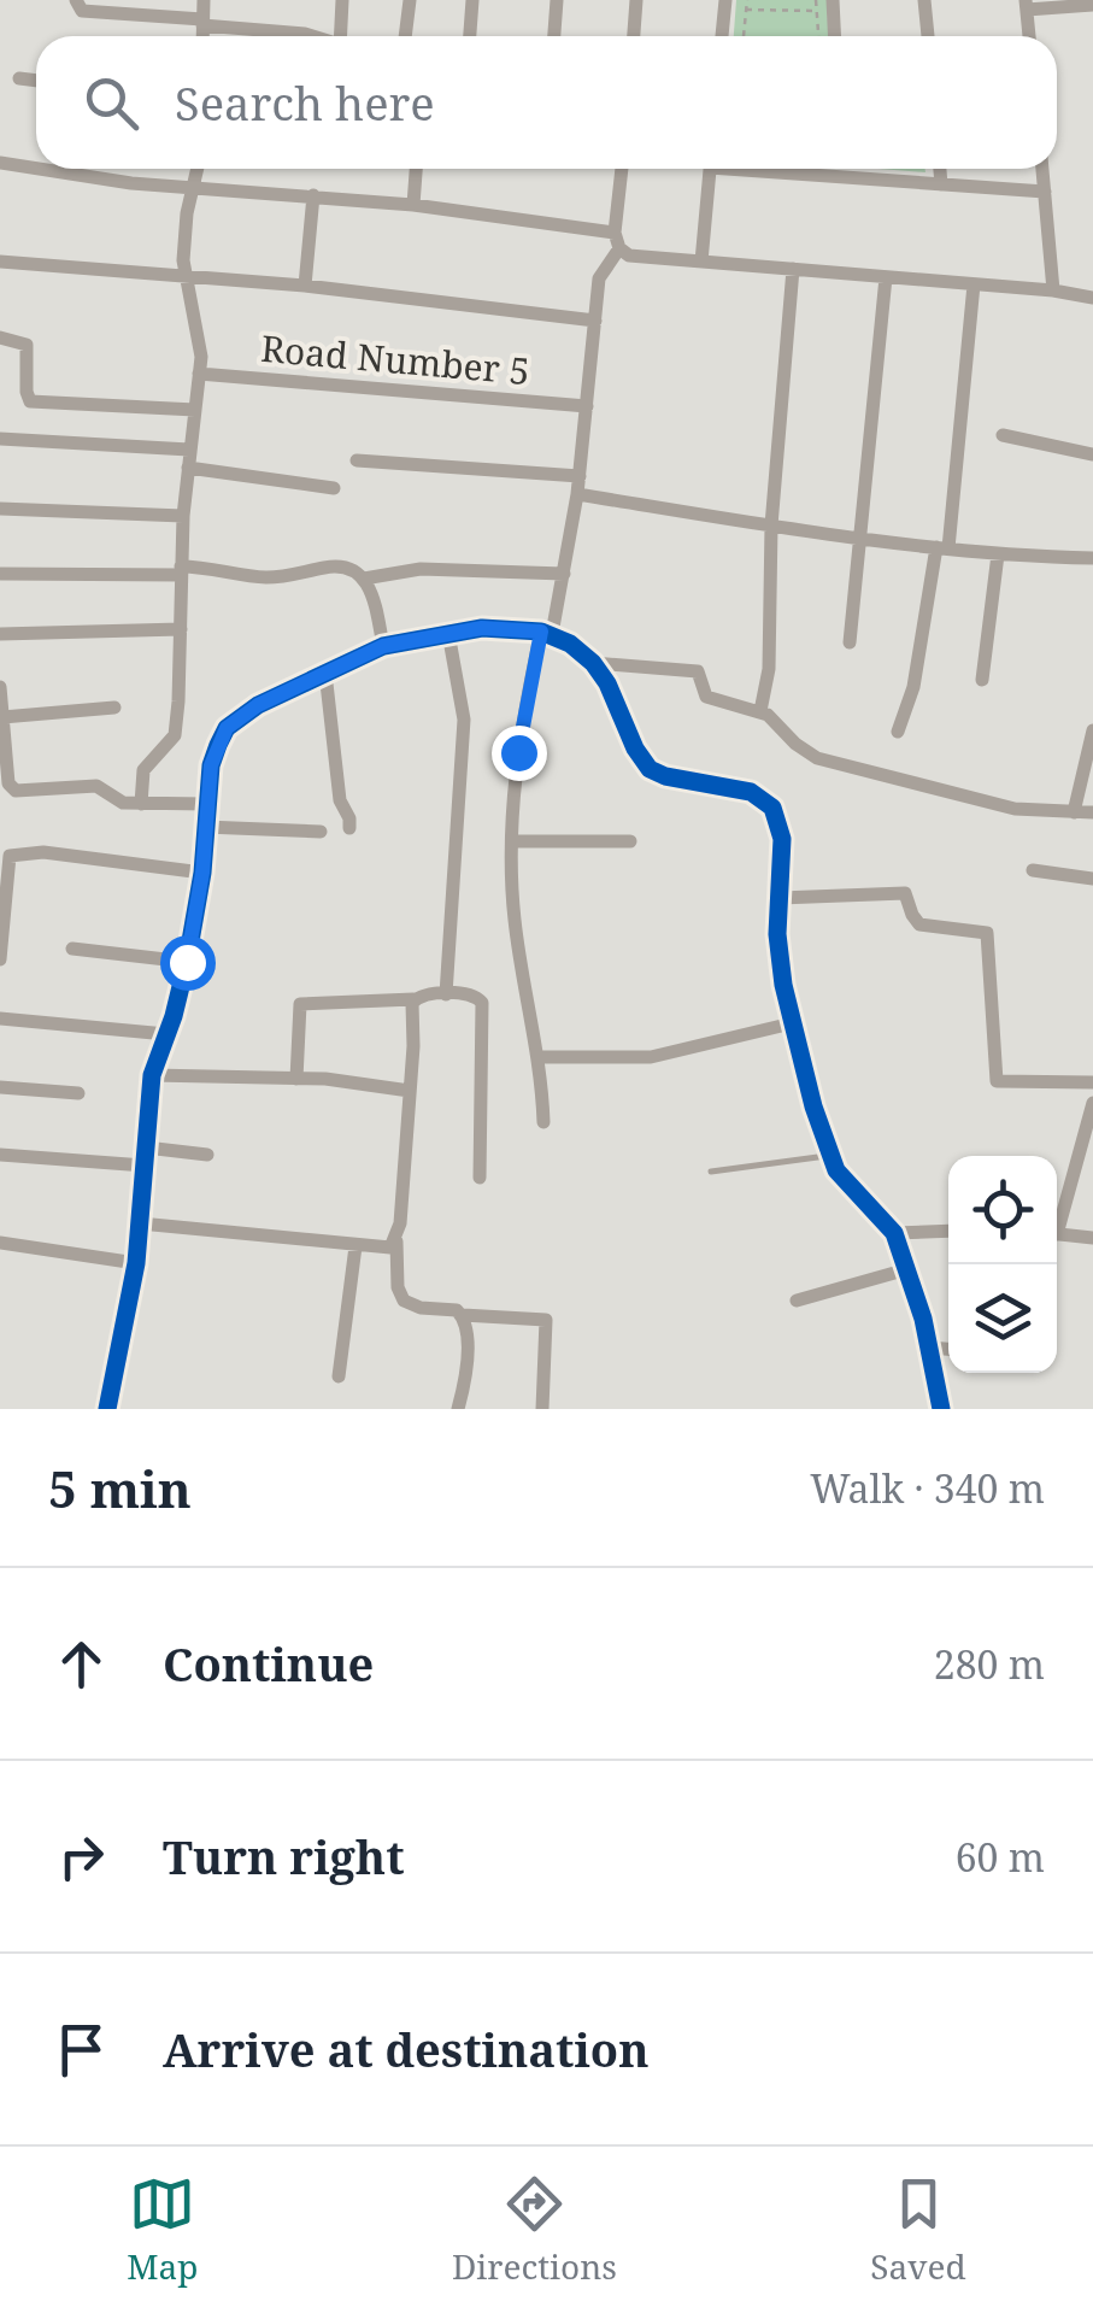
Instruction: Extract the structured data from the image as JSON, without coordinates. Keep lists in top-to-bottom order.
{
  "streets": {
    "street": ["Road Number 5"]
  },
  "page": {
    "search": "Search here",
    "heading": ["5 min", "Walk · 340 m"],
    "list": [
      ["Continue", "280 m"],
      ["Turn right", "60 m"],
      "Arrive at destination"
    ],
    "nav": ["Map", "Directions", "Saved"]
  }
}
